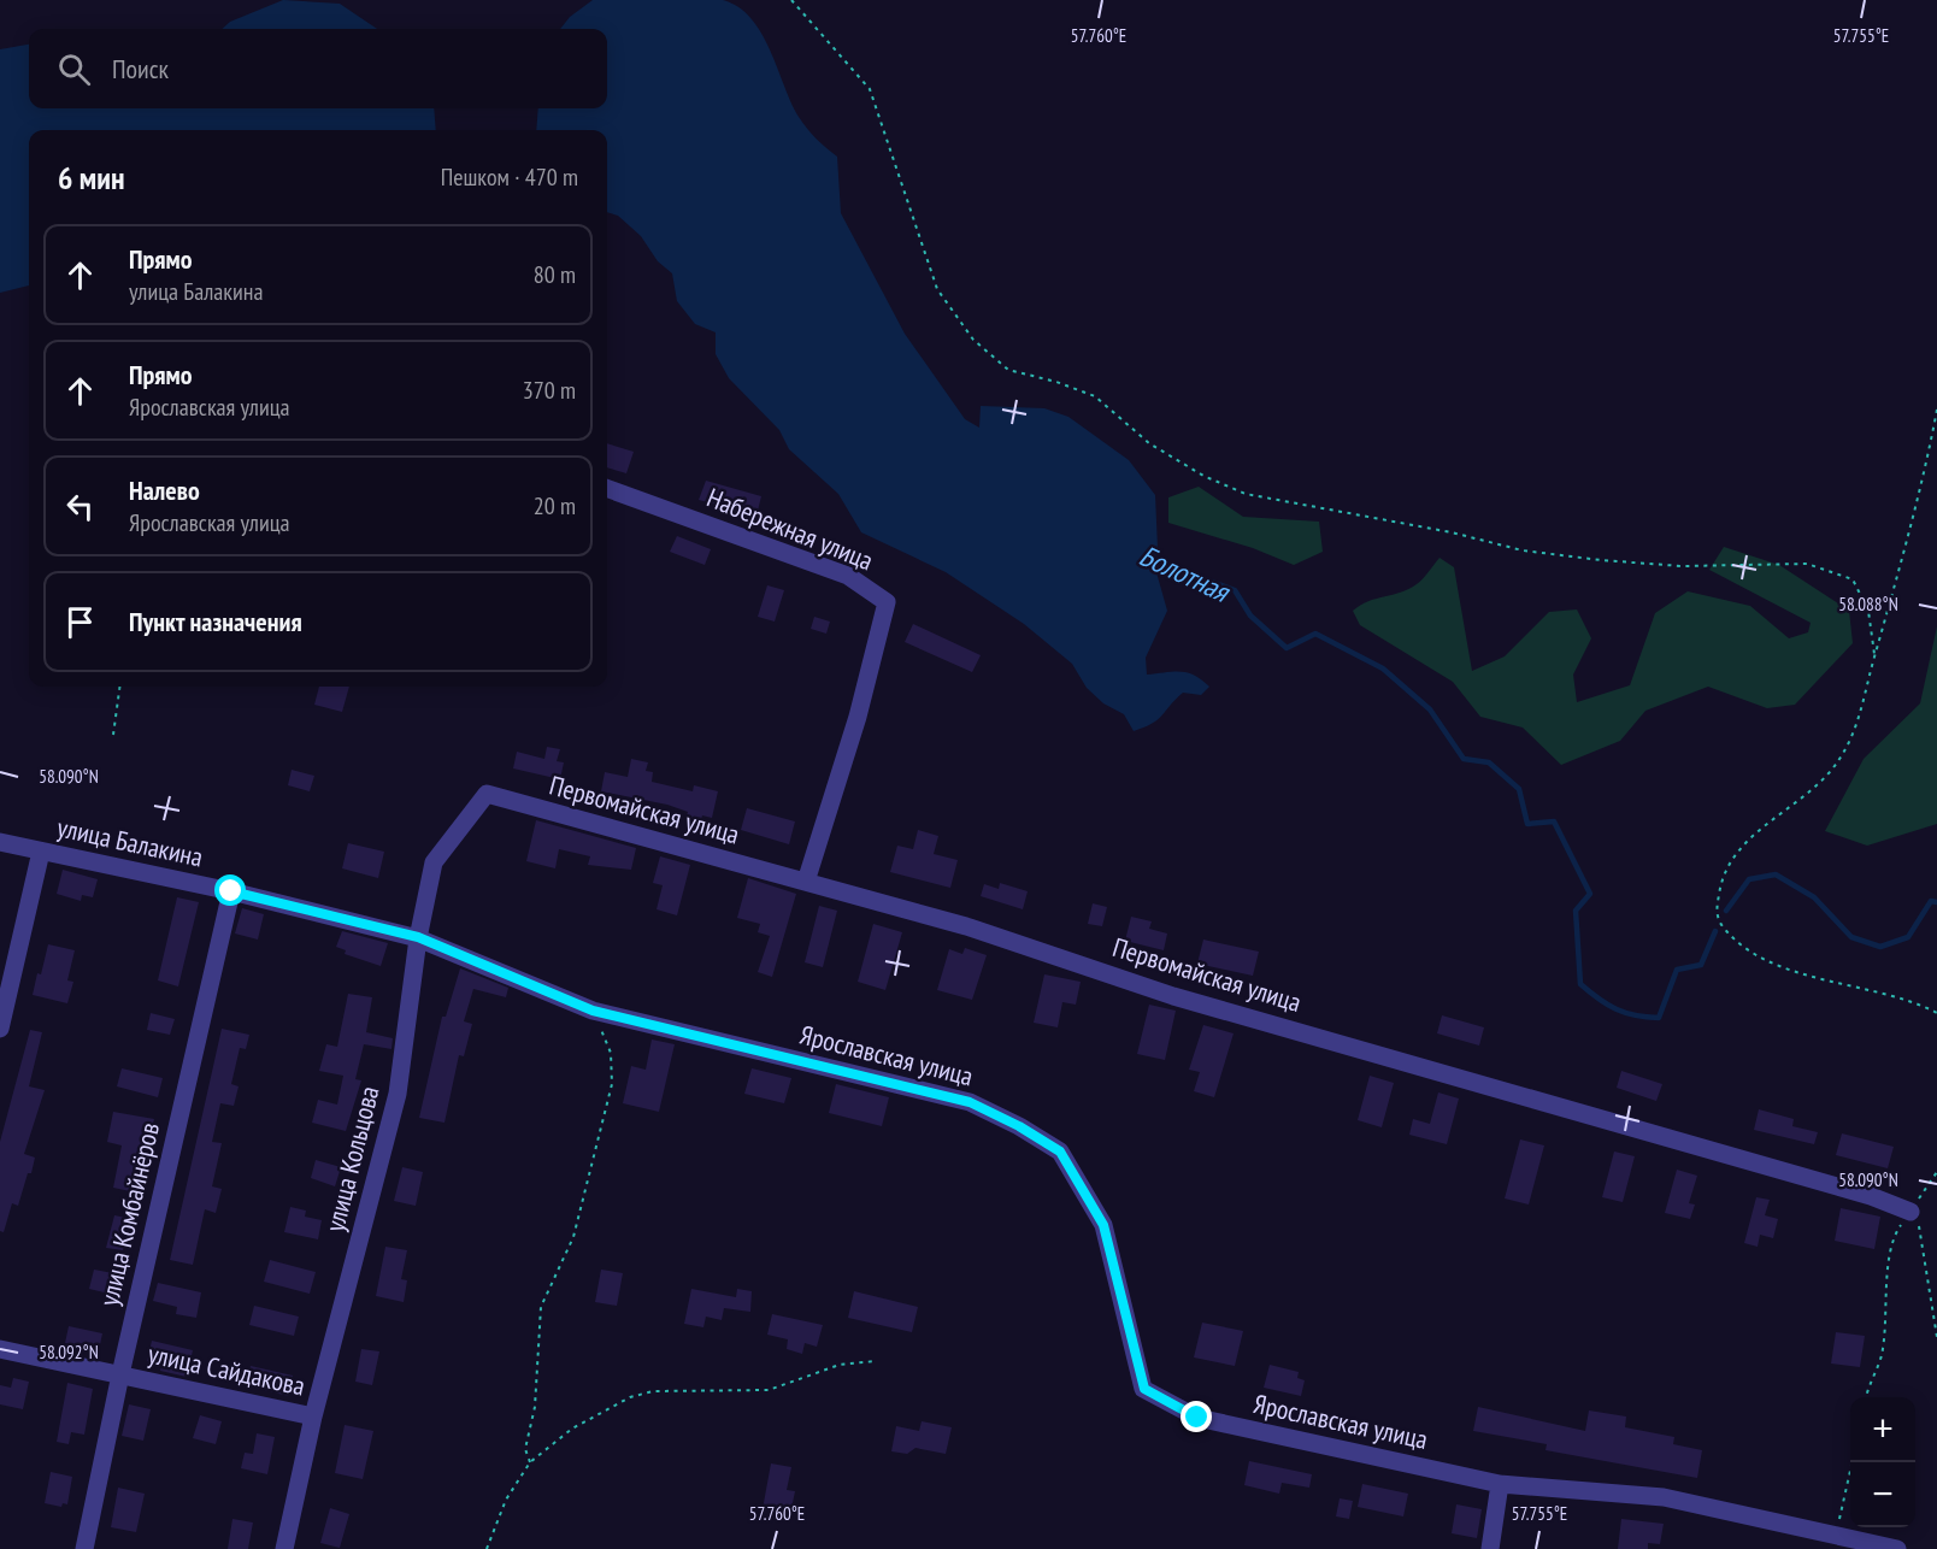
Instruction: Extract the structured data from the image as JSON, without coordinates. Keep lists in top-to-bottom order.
{
  "streets": {
    "street": [
      "Набережная улица",
      "Первомайская улица",
      "улица Балакина",
      "Ярославская улица",
      "улица Кольцова",
      "улица Комбайнёров",
      "улица Сайдакова"
    ]
  },
  "crossings": [
    ["Набережная улица", "Первомайская улица"],
    ["Первомайская улица", "улица Кольцова"],
    ["улица Балакина", "Ярославская улица"],
    ["улица Балакина", "улица Кольцова"],
    ["улица Балакина", "улица Комбайнёров"],
    ["Ярославская улица", "улица Кольцова"],
    ["улица Кольцова", "улица Сайдакова"],
    ["улица Комбайнёров", "улица Сайдакова"]
  ],
  "water": ["Болотная"],
  "page": {
    "search": "Поиск",
    "heading": ["6 мин", "Пешком · 470 m"],
    "list": [
      ["Прямо", "улица Балакина", "80 m"],
      ["Прямо", "Ярославская улица", "370 m"],
      ["Налево", "Ярославская улица", "20 m"],
      "Пункт назначения"
    ],
    "map_buttons": ["+", "−"]
  },
  "coordinates": [
    "57.760°E",
    "57.755°E",
    "58.088°N",
    "58.090°N",
    "58.092°N"
  ]
}
